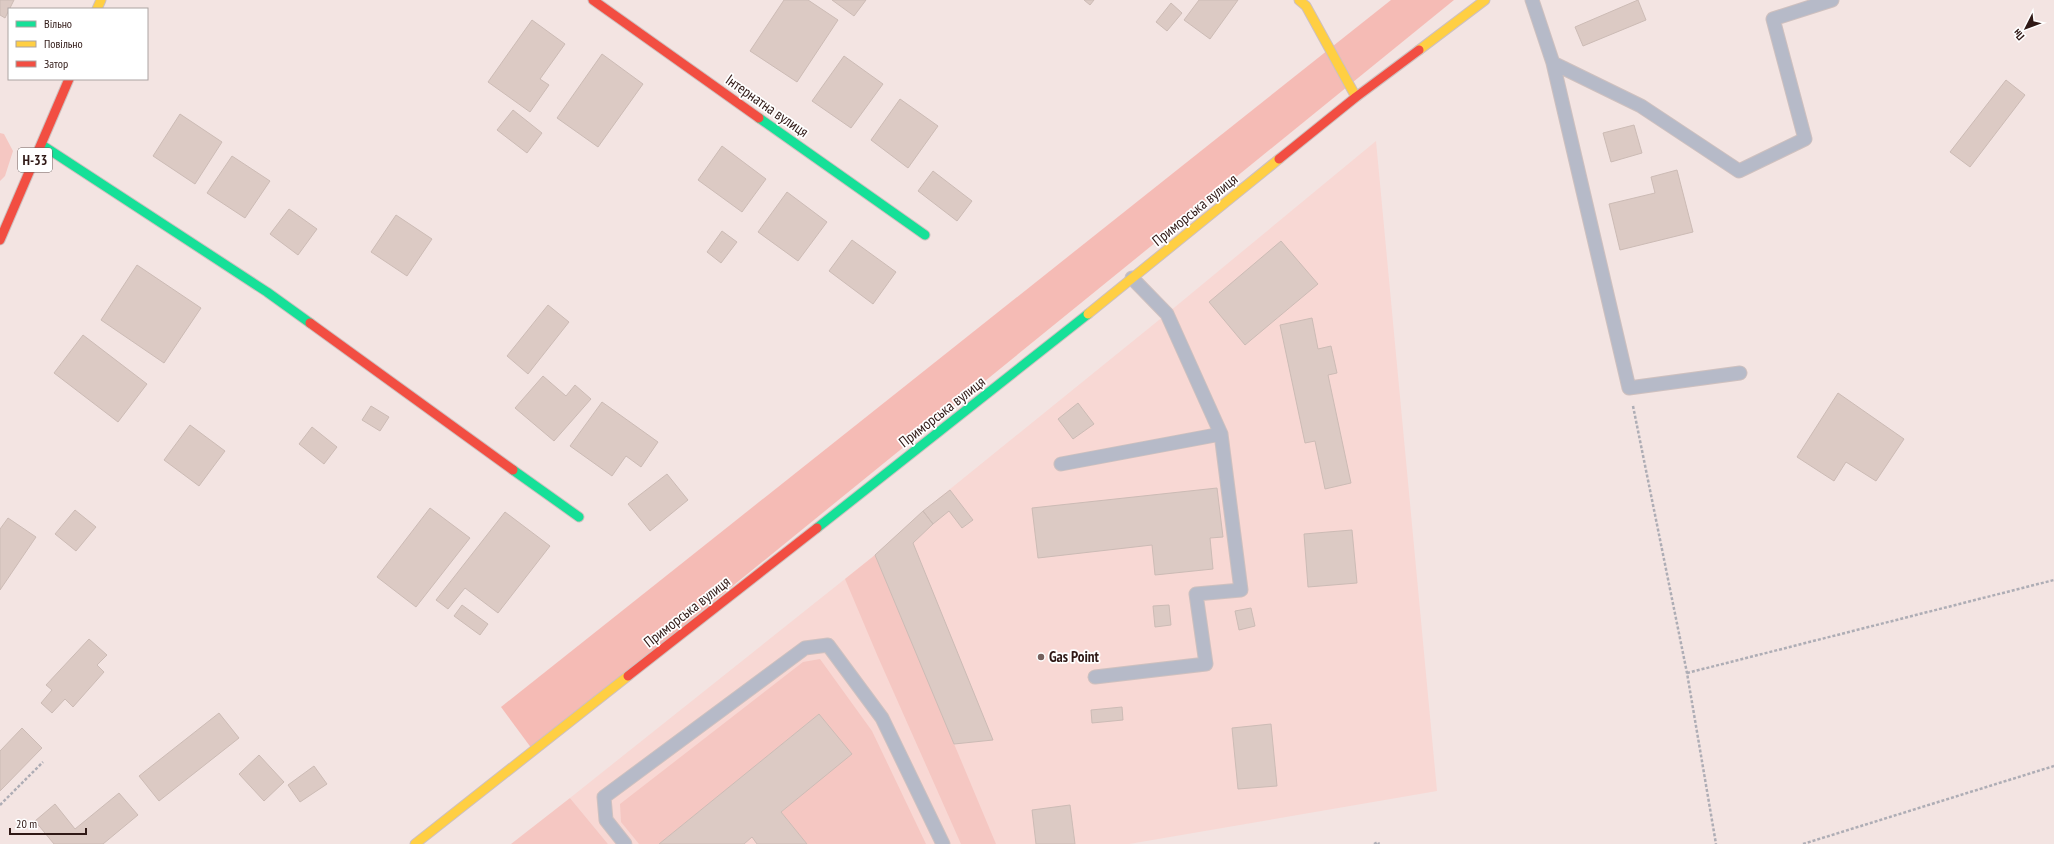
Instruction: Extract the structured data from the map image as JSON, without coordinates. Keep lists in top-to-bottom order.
{
  "streets": {
    "street": ["Інтернатна вулиця", "Н-33", "Приморська вулиця"]
  },
  "places": ["Gas Point"],
  "legend": ["Вільно", "Повільно", "Затор"],
  "scale_bar": "20 m",
  "north": "bottom left"
}
